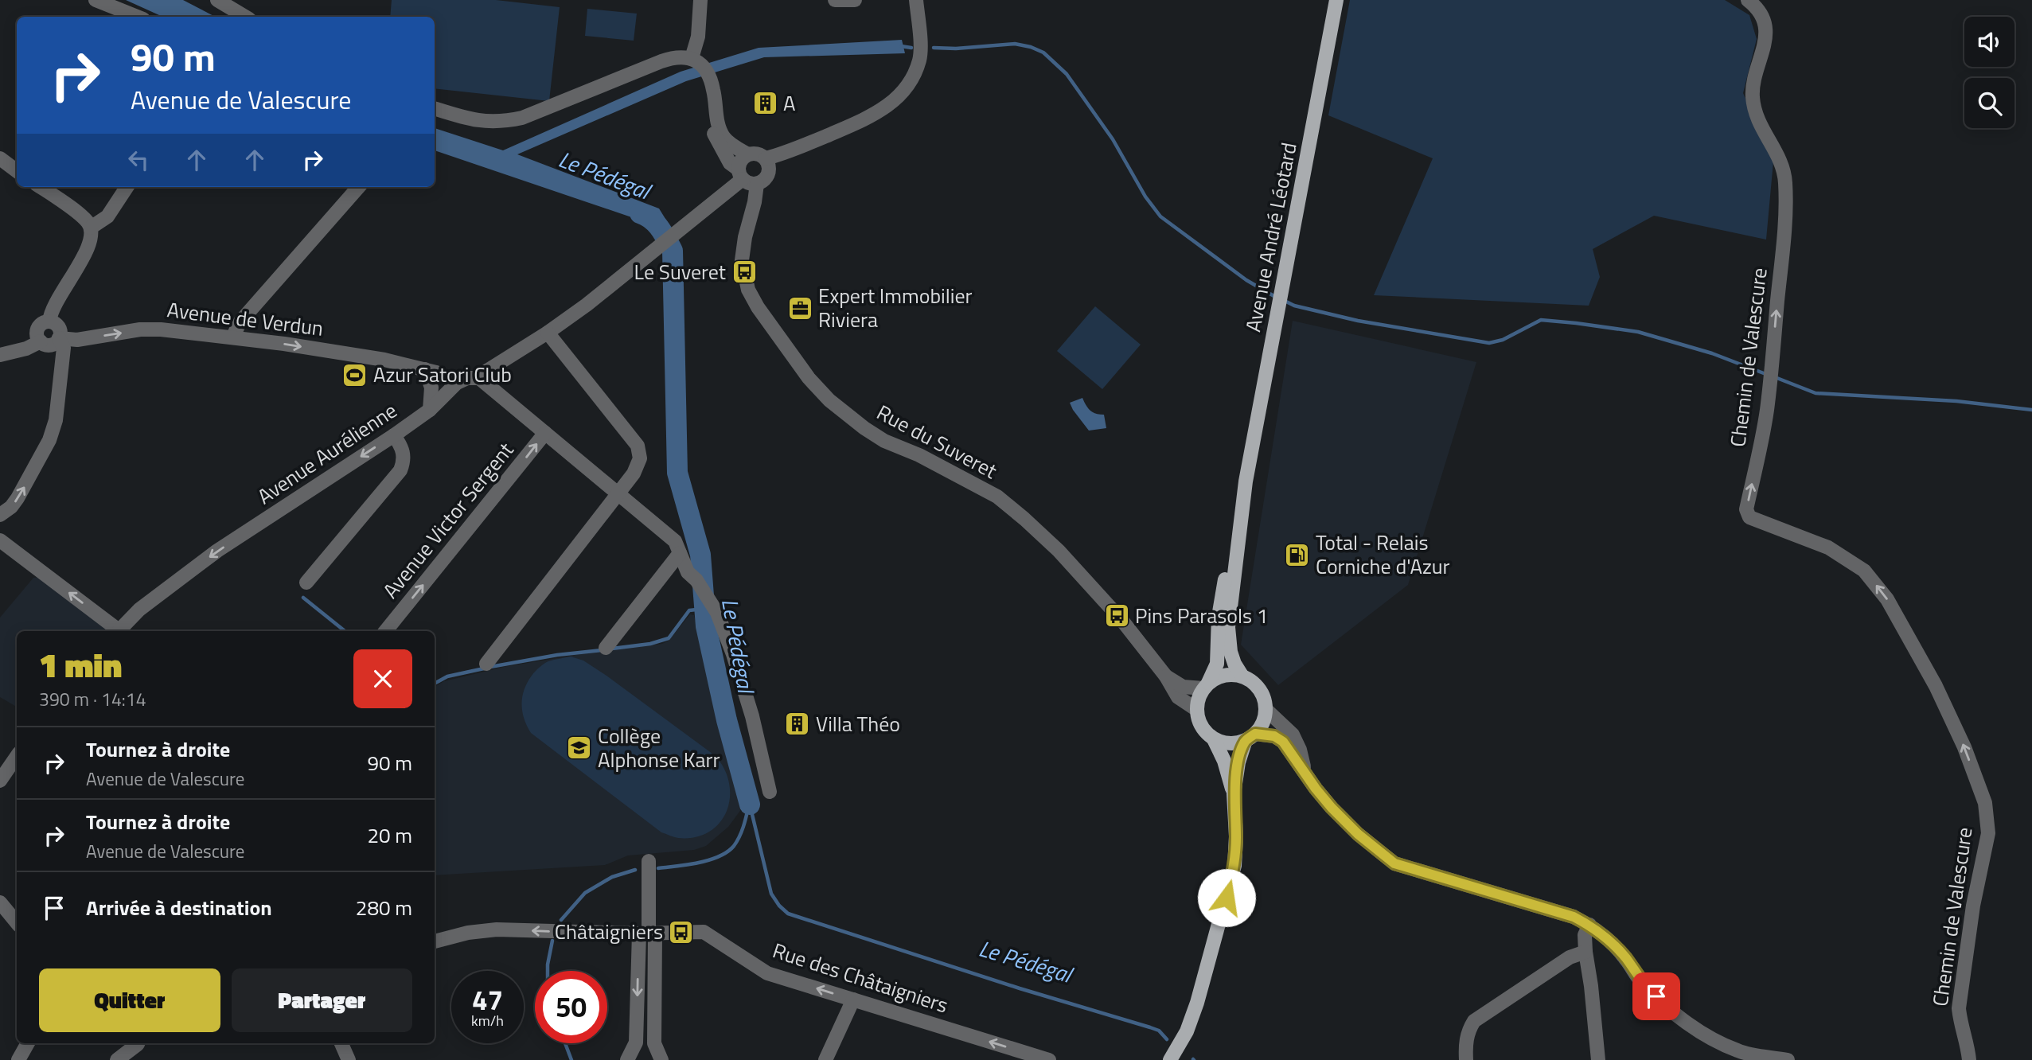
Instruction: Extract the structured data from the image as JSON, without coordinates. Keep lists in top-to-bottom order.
{
  "streets": {
    "main road": ["Avenue André Léotard"],
    "street": [
      "Avenue de Verdun",
      "Chemin de Valescure",
      "Rue du Suveret",
      "Avenue Aurélienne",
      "Avenue Victor Sergent",
      "Rue des Châtaigniers"
    ]
  },
  "crossings": [
    ["Avenue André Léotard", "Rue du Suveret"],
    ["Avenue de Verdun", "Avenue Aurélienne"]
  ],
  "one_way": [
    "Avenue de Verdun",
    "Chemin de Valescure",
    "Avenue Aurélienne",
    "Rue des Châtaigniers"
  ],
  "water": ["Le Pédégal"],
  "places": {
    "building": ["A", "Villa Théo"],
    "bus stop": ["Le Suveret", "Pins Parasols 1", "Châtaigniers"],
    "office": ["Expert Immobilier Riviera"],
    "sports": ["Azur Satori Club"],
    "fuel station": ["Total - Relais Corniche d'Azur"],
    "school or university": ["Collège Alphonse Karr"]
  },
  "page": {
    "turn": ["90 m", "Avenue de Valescure"],
    "heading": ["1 min", "390 m · 14:14"],
    "list": [
      {
        "name": "Tournez à droite",
        "note": "Avenue de Valescure",
        "value": "90 m"
      },
      {
        "name": "Tournez à droite",
        "note": "Avenue de Valescure",
        "value": "20 m"
      },
      {
        "name": "Arrivée à destination",
        "value": "280 m"
      }
    ],
    "buttons": ["Quitter", "Partager"],
    "speed": "47 km/h",
    "limit": "50"
  }
}
